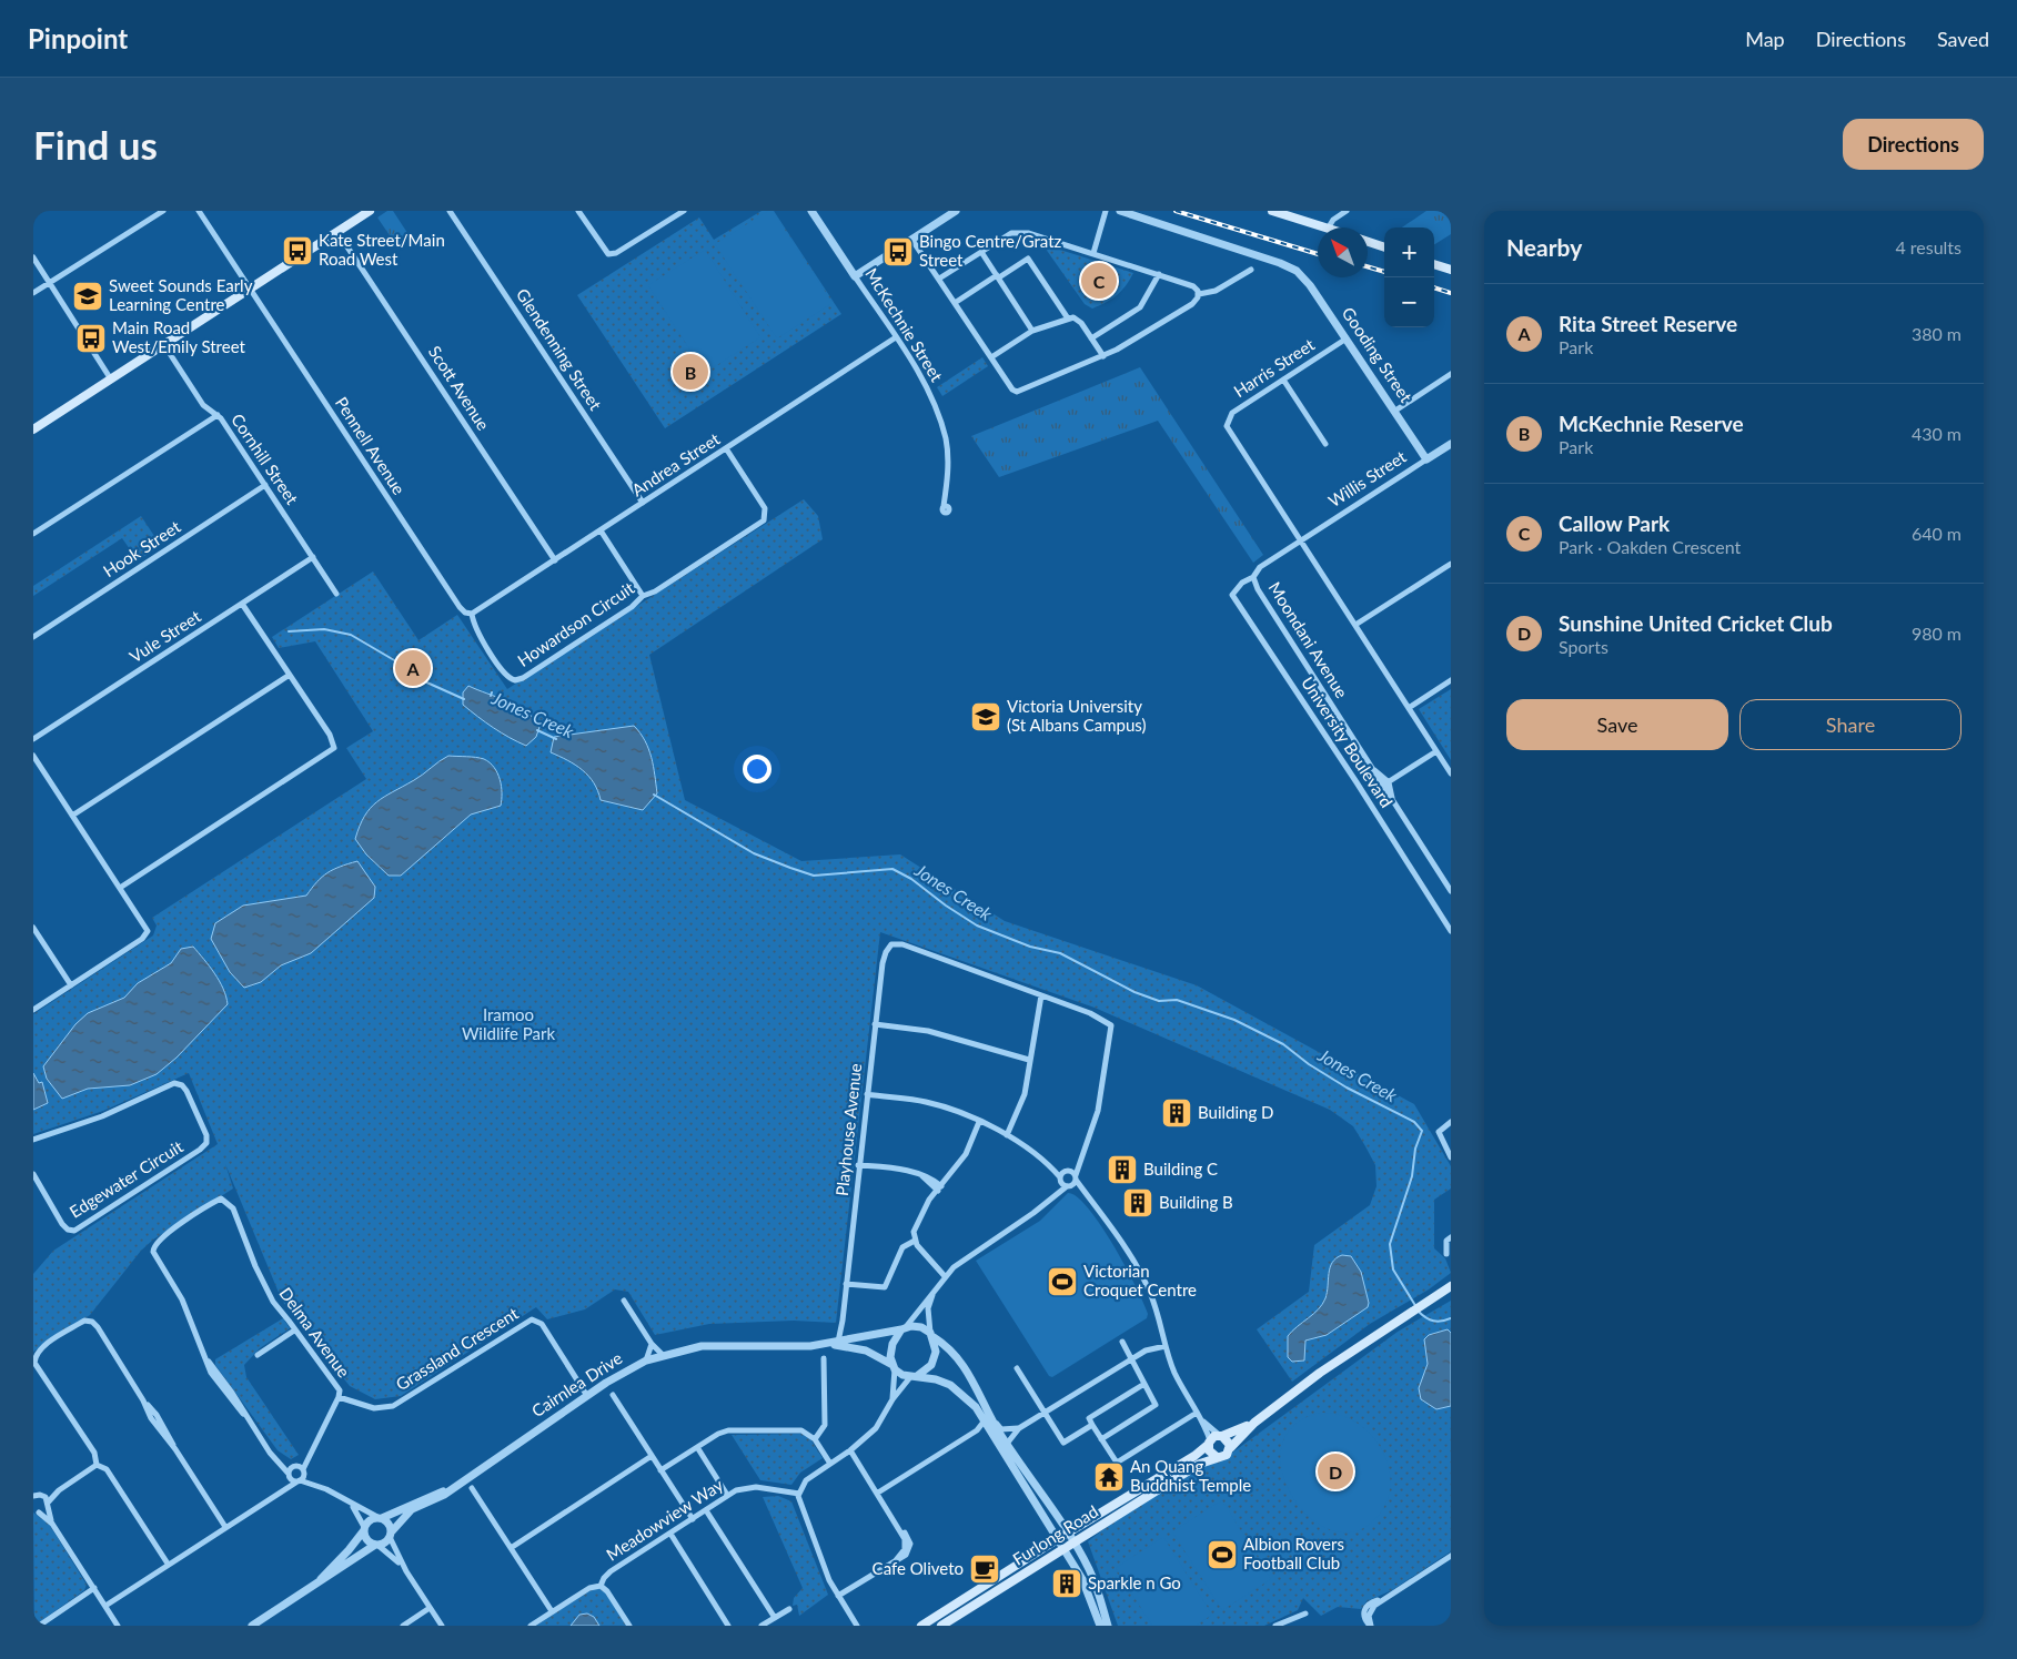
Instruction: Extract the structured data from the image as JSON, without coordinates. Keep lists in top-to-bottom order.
{
  "streets": {
    "main road": ["Furlong Road"],
    "street": [
      "McKechnie Street",
      "Glendenning Street",
      "Gooding Street",
      "Harris Street",
      "Scott Avenue",
      "Pennell Avenue",
      "Cornhill Street",
      "Andrea Street",
      "Willis Street",
      "Hook Street",
      "Howardson Circuit",
      "Vule Street",
      "Moondani Avenue",
      "University Boulevard",
      "Playhouse Avenue",
      "Edgewater Circuit",
      "Delma Avenue",
      "Grassland Crescent",
      "Cairnlea Drive",
      "Meadowview Way"
    ]
  },
  "crossings": [
    ["McKechnie Street", "Andrea Street"],
    ["Glendenning Street", "Andrea Street"],
    ["Gooding Street", "Harris Street"],
    ["Gooding Street", "Willis Street"],
    ["Harris Street", "Willis Street"],
    ["Harris Street", "Moondani Avenue"],
    ["Scott Avenue", "Andrea Street"],
    ["Pennell Avenue", "Andrea Street"],
    ["Pennell Avenue", "Howardson Circuit"],
    ["Cornhill Street", "Hook Street"],
    ["Cornhill Street", "Vule Street"],
    ["Andrea Street", "Howardson Circuit"],
    ["Willis Street", "Moondani Avenue"],
    ["Moondani Avenue", "University Boulevard"],
    ["Playhouse Avenue", "Cairnlea Drive"],
    ["Delma Avenue", "Grassland Crescent"],
    ["Grassland Crescent", "Cairnlea Drive"]
  ],
  "water": ["Jones Creek"],
  "parks": ["Iramoo Wildlife Park"],
  "places": {
    "bus stop": ["Kate Street/Main Road West", "Bingo Centre/Gratz Street", "Main Road West/Emily Street"],
    "school or university": ["Sweet Sounds Early Learning Centre", "Victoria University (St Albans Campus)"],
    "building": [
      "Building D",
      "Building C",
      "Building B",
      "Sparkle n Go"
    ],
    "sports": ["Victorian Croquet Centre", "Albion Rovers Football Club"],
    "temple": ["An Quang Buddhist Temple"],
    "cafe": ["Cafe Oliveto"]
  },
  "north": "top left",
  "page": {
    "header": "Pinpoint",
    "nav": ["Map", "Directions", "Saved"],
    "buttons": [
      "Directions",
      ["Save", "Share"]
    ],
    "title": "Find us",
    "heading": ["Nearby", "4 results"],
    "map_buttons": ["+", "−"],
    "pins": [
      "C",
      "B",
      "A",
      "D"
    ],
    "list": [
      {
        "mark": "A",
        "name": "Rita Street Reserve",
        "note": "Park",
        "value": "380 m"
      },
      {
        "mark": "B",
        "name": "McKechnie Reserve",
        "note": "Park",
        "value": "430 m"
      },
      {
        "mark": "C",
        "name": "Callow Park",
        "note": "Park · Oakden Crescent",
        "value": "640 m"
      },
      {
        "mark": "D",
        "name": "Sunshine United Cricket Club",
        "note": "Sports",
        "value": "980 m"
      }
    ]
  }
}
